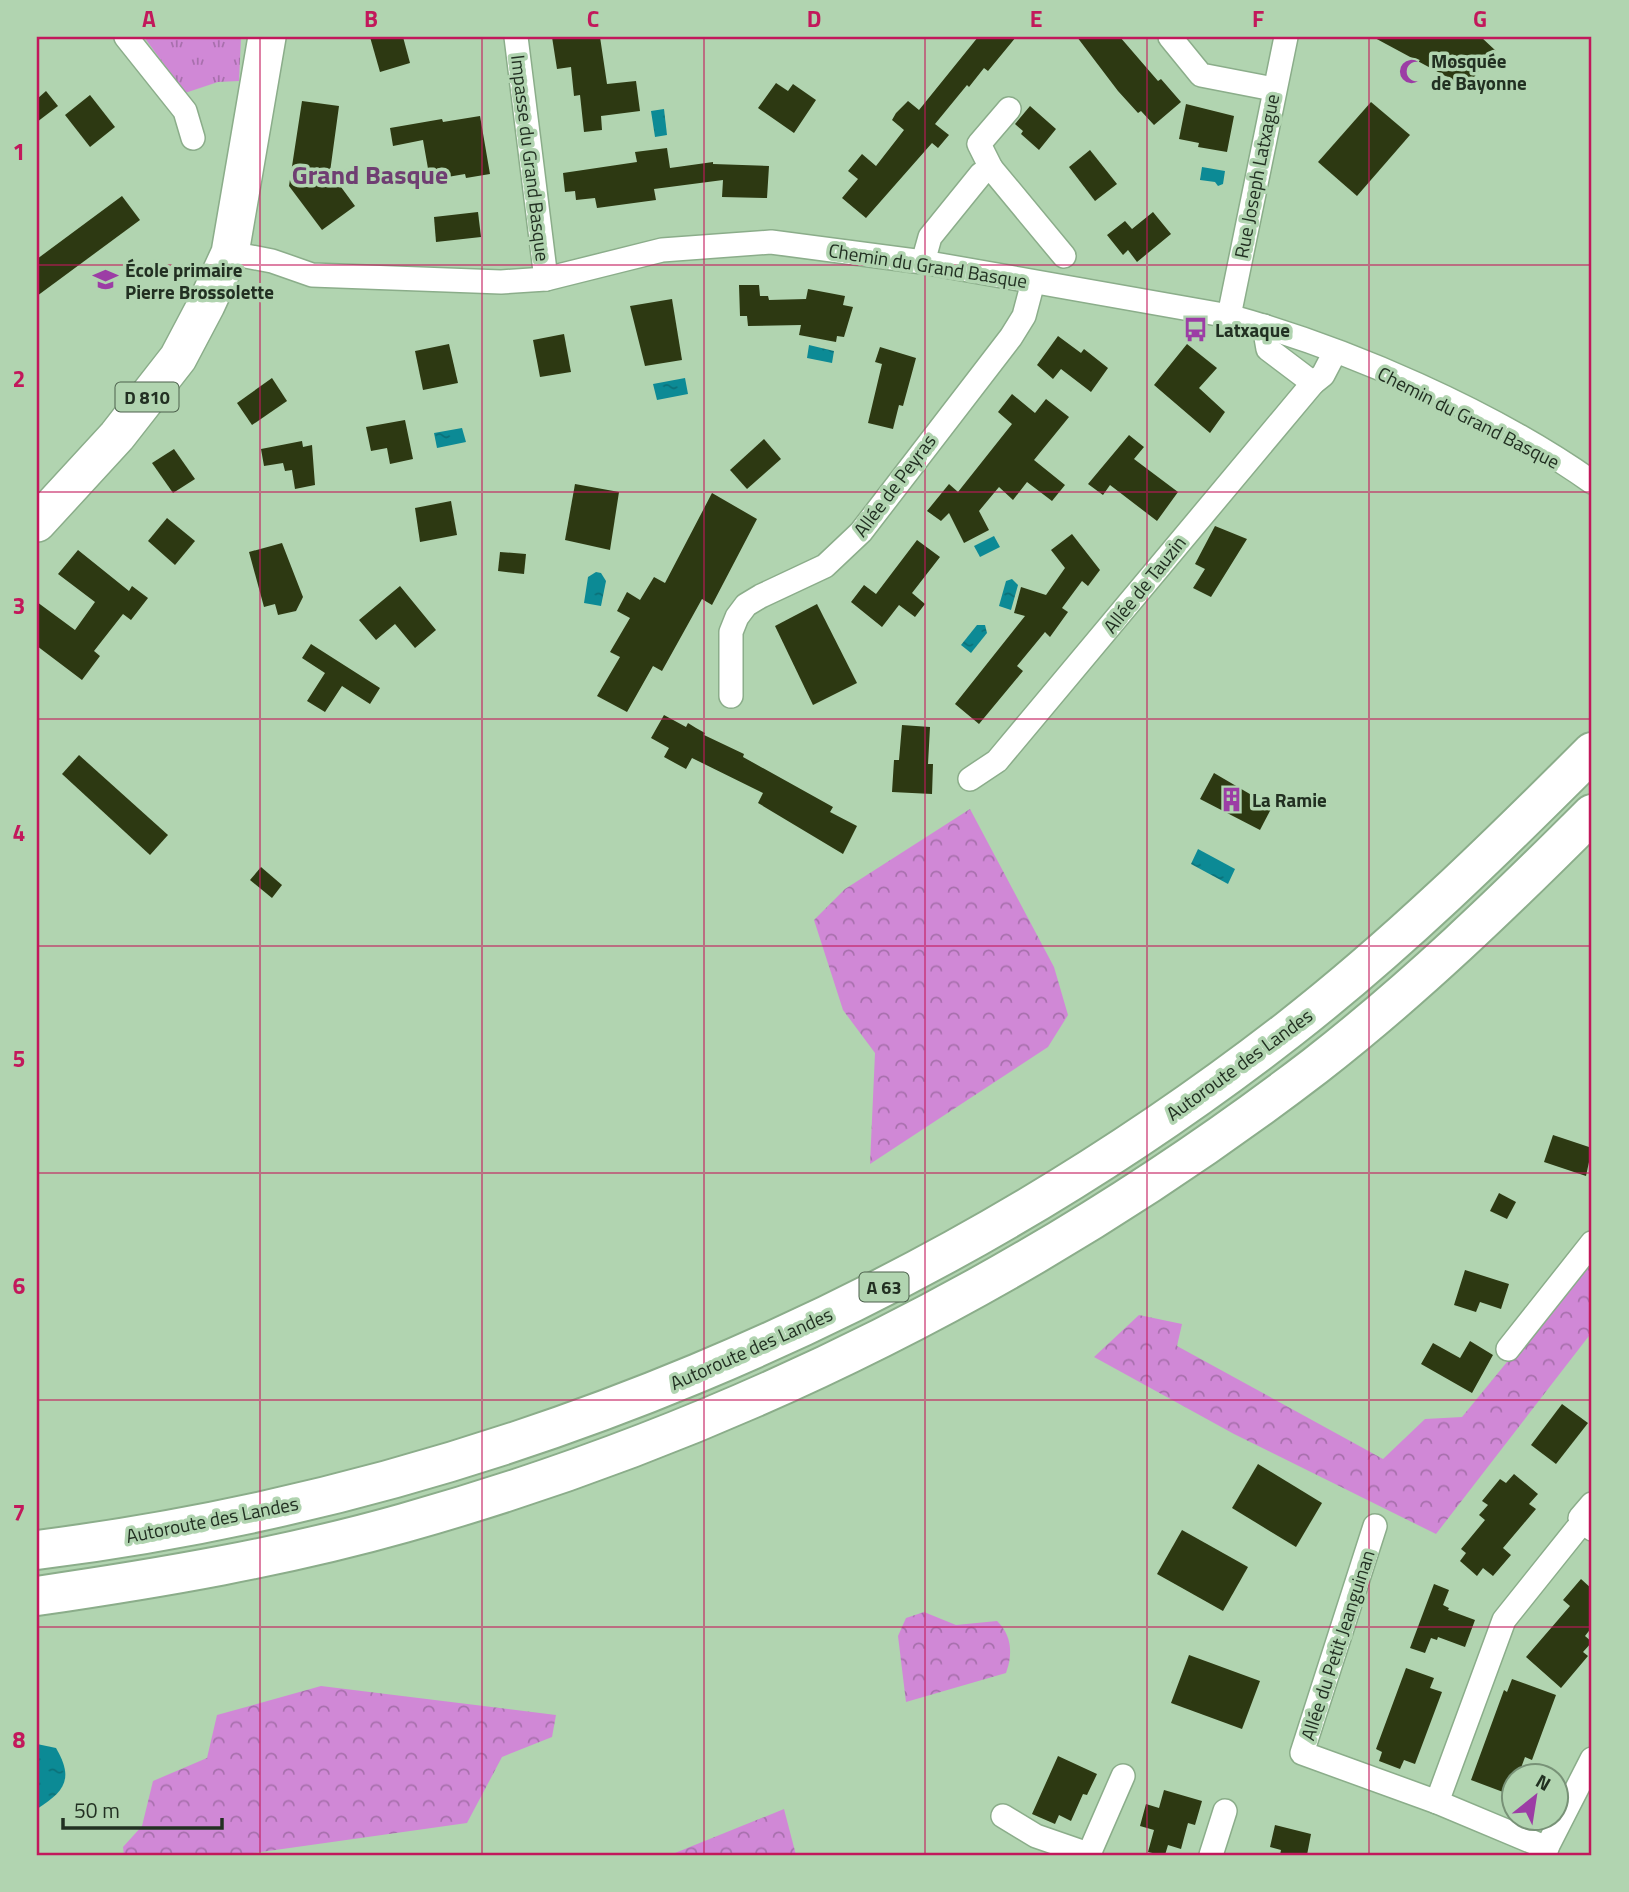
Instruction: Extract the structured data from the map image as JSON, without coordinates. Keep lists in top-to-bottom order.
{
  "streets": {
    "highway": ["Autoroute des Landes", "A 63"],
    "main road": ["D 810"],
    "street": [
      "Impasse du Grand Basque",
      "Rue Joseph Latxague",
      "Chemin du Grand Basque",
      "Allée de Peyras",
      "Allée de Tauzin",
      "Allée du Petit Jeanguinan"
    ]
  },
  "crossings": [
    ["Impasse du Grand Basque", "Chemin du Grand Basque"],
    ["Rue Joseph Latxague", "Chemin du Grand Basque"],
    ["Chemin du Grand Basque", "D 810"],
    ["Chemin du Grand Basque", "Allée de Peyras"],
    ["Chemin du Grand Basque", "Allée de Tauzin"]
  ],
  "districts": ["Grand Basque"],
  "places": {
    "mosque": ["Mosquée de Bayonne"],
    "school or university": ["École primaire Pierre Brossolette"],
    "bus stop": ["Latxaque"],
    "building": ["La Ramie"]
  },
  "scale_bar": "50 m",
  "north": "top right",
  "grid": {
    "columns": [
      "A",
      "B",
      "C",
      "D",
      "E",
      "F",
      "G"
    ],
    "rows": [
      "1",
      "2",
      "3",
      "4",
      "5",
      "6",
      "7",
      "8"
    ]
  }
}
